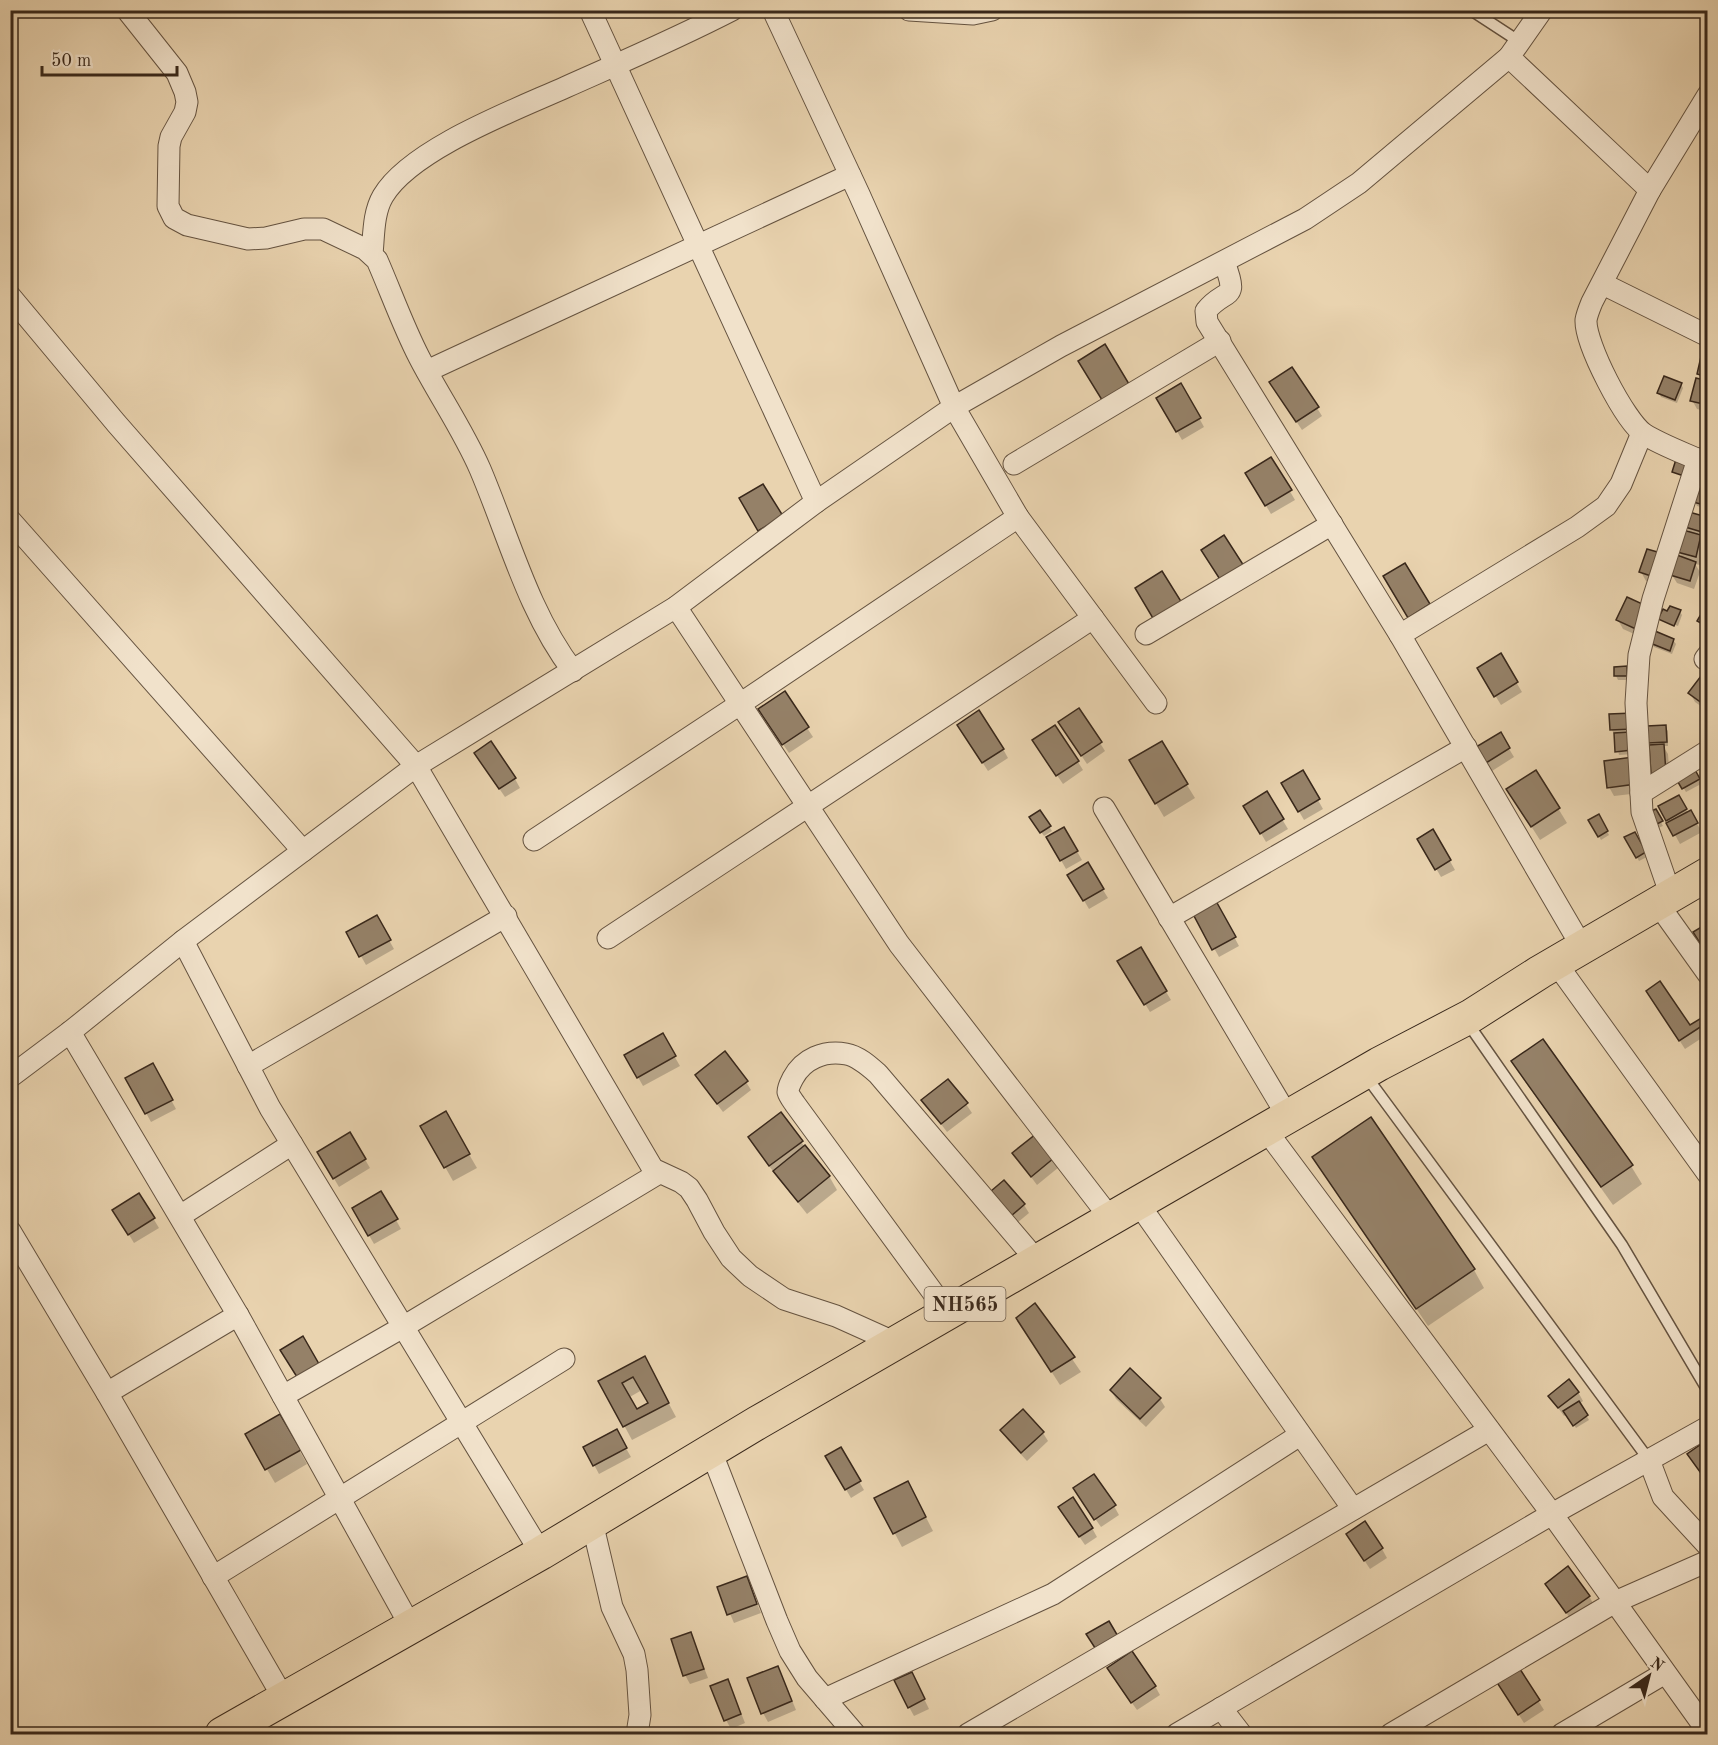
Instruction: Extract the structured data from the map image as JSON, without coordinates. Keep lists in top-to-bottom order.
{
  "streets": {
    "highway": ["NH565"]
  },
  "scale_bar": "50 m",
  "north": "top right"
}
